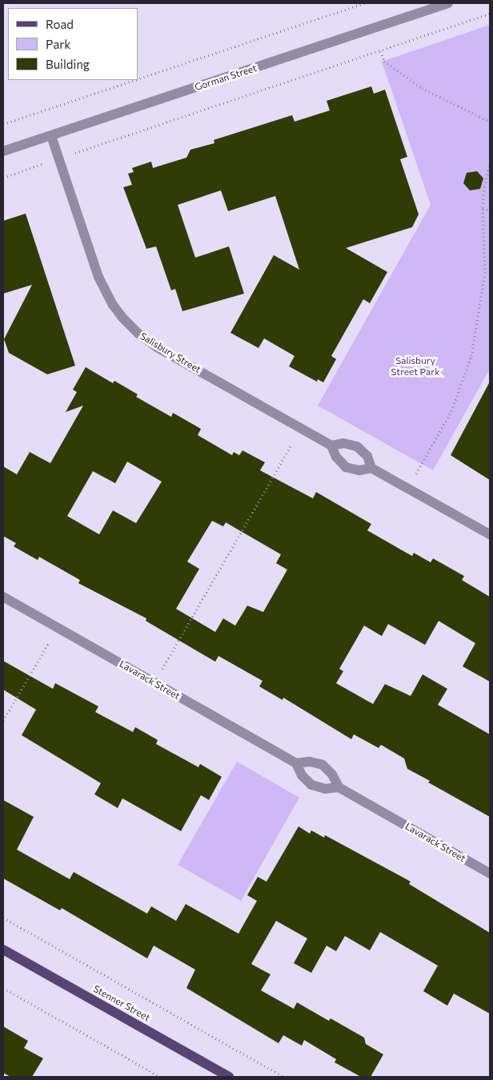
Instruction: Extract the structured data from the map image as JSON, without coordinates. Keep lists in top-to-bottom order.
{
  "streets": {
    "main road": ["Stenner Street"],
    "street": ["Gorman Street", "Salisbury Street", "Lavarack Street"]
  },
  "crossings": [
    ["Gorman Street", "Salisbury Street"]
  ],
  "parks": ["Salisbury Street Park"],
  "legend": ["Road", "Park", "Building"]
}
